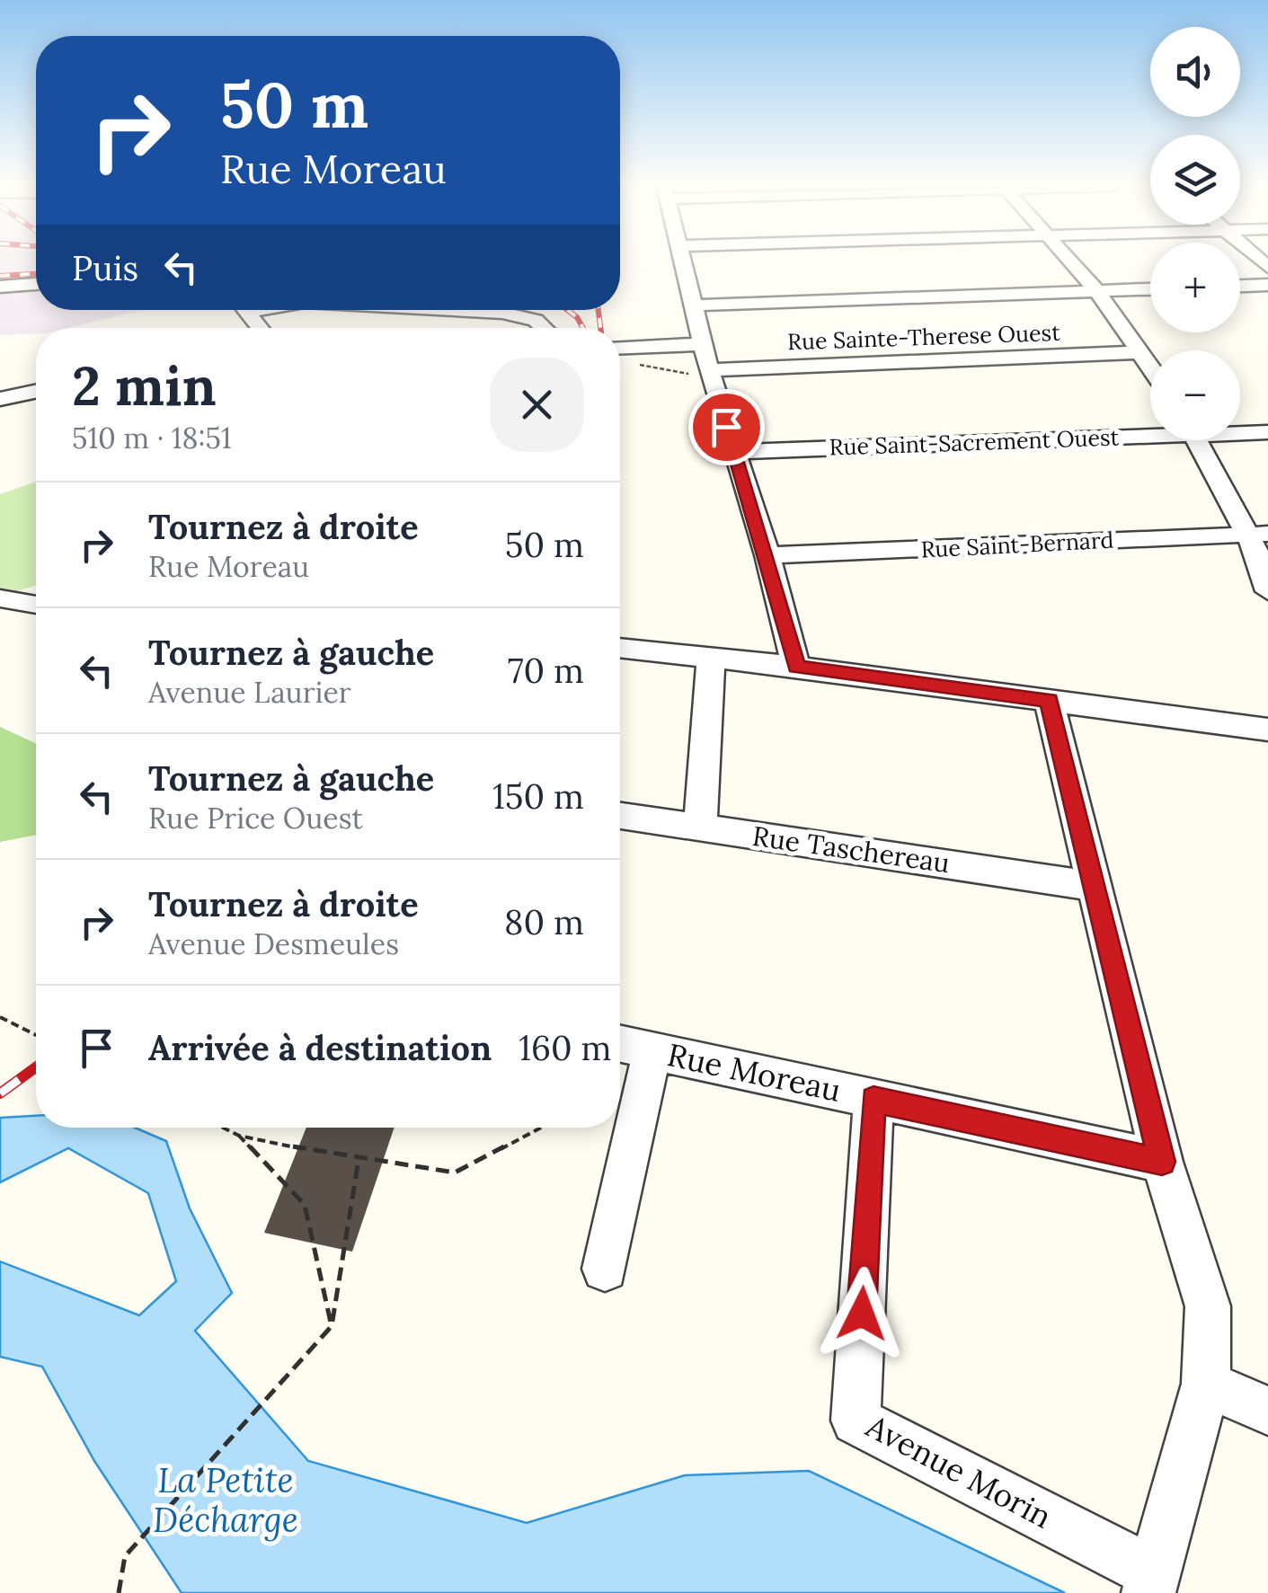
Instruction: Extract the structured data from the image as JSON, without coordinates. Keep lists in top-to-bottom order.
{
  "streets": {
    "street": [
      "Rue Sainte-Therese Ouest",
      "Rue Saint-Sacrement Ouest",
      "Rue Saint-Bernard",
      "Rue Taschereau",
      "Rue Moreau",
      "Avenue Morin"
    ]
  },
  "crossings": [
    ["Rue Moreau", "Avenue Morin"]
  ],
  "water": ["La Petite Décharge"],
  "page": {
    "map_buttons": ["+", "−"],
    "turn": ["50 m", "Rue Moreau"],
    "then": "Puis",
    "heading": ["2 min", "510 m · 18:51"],
    "list": [
      {
        "name": "Tournez à droite",
        "note": "Rue Moreau",
        "value": "50 m"
      },
      {
        "name": "Tournez à gauche",
        "note": "Avenue Laurier",
        "value": "70 m"
      },
      {
        "name": "Tournez à gauche",
        "note": "Rue Price Ouest",
        "value": "150 m"
      },
      {
        "name": "Tournez à droite",
        "note": "Avenue Desmeules",
        "value": "80 m"
      },
      {
        "name": "Arrivée à destination",
        "value": "160 m"
      }
    ]
  }
}
